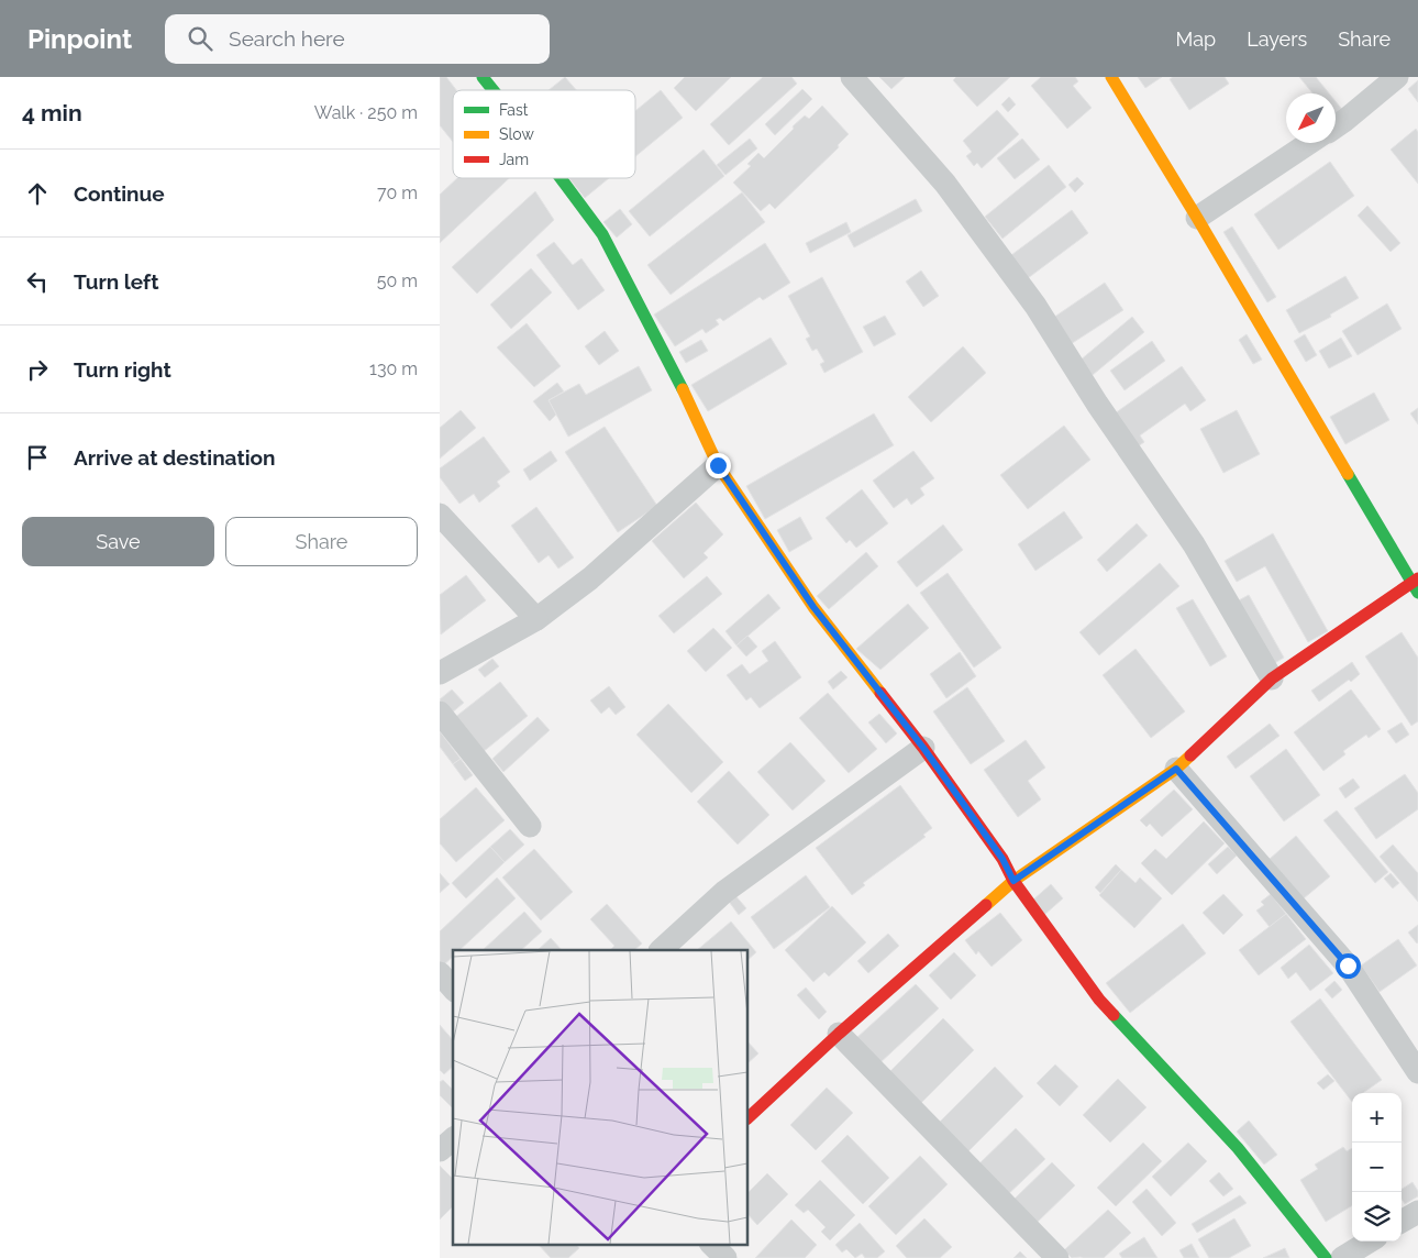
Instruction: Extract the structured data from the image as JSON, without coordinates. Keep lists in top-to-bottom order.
{
  "legend": ["Fast", "Slow", "Jam"],
  "north": "bottom left",
  "page": {
    "header": "Pinpoint",
    "search": "Search here",
    "nav": ["Map", "Layers", "Share"],
    "heading": ["4 min", "Walk · 250 m"],
    "list": [
      ["Continue", "70 m"],
      ["Turn left", "50 m"],
      ["Turn right", "130 m"],
      "Arrive at destination"
    ],
    "buttons": ["Save", "Share"],
    "map_buttons": ["+", "−"]
  }
}
